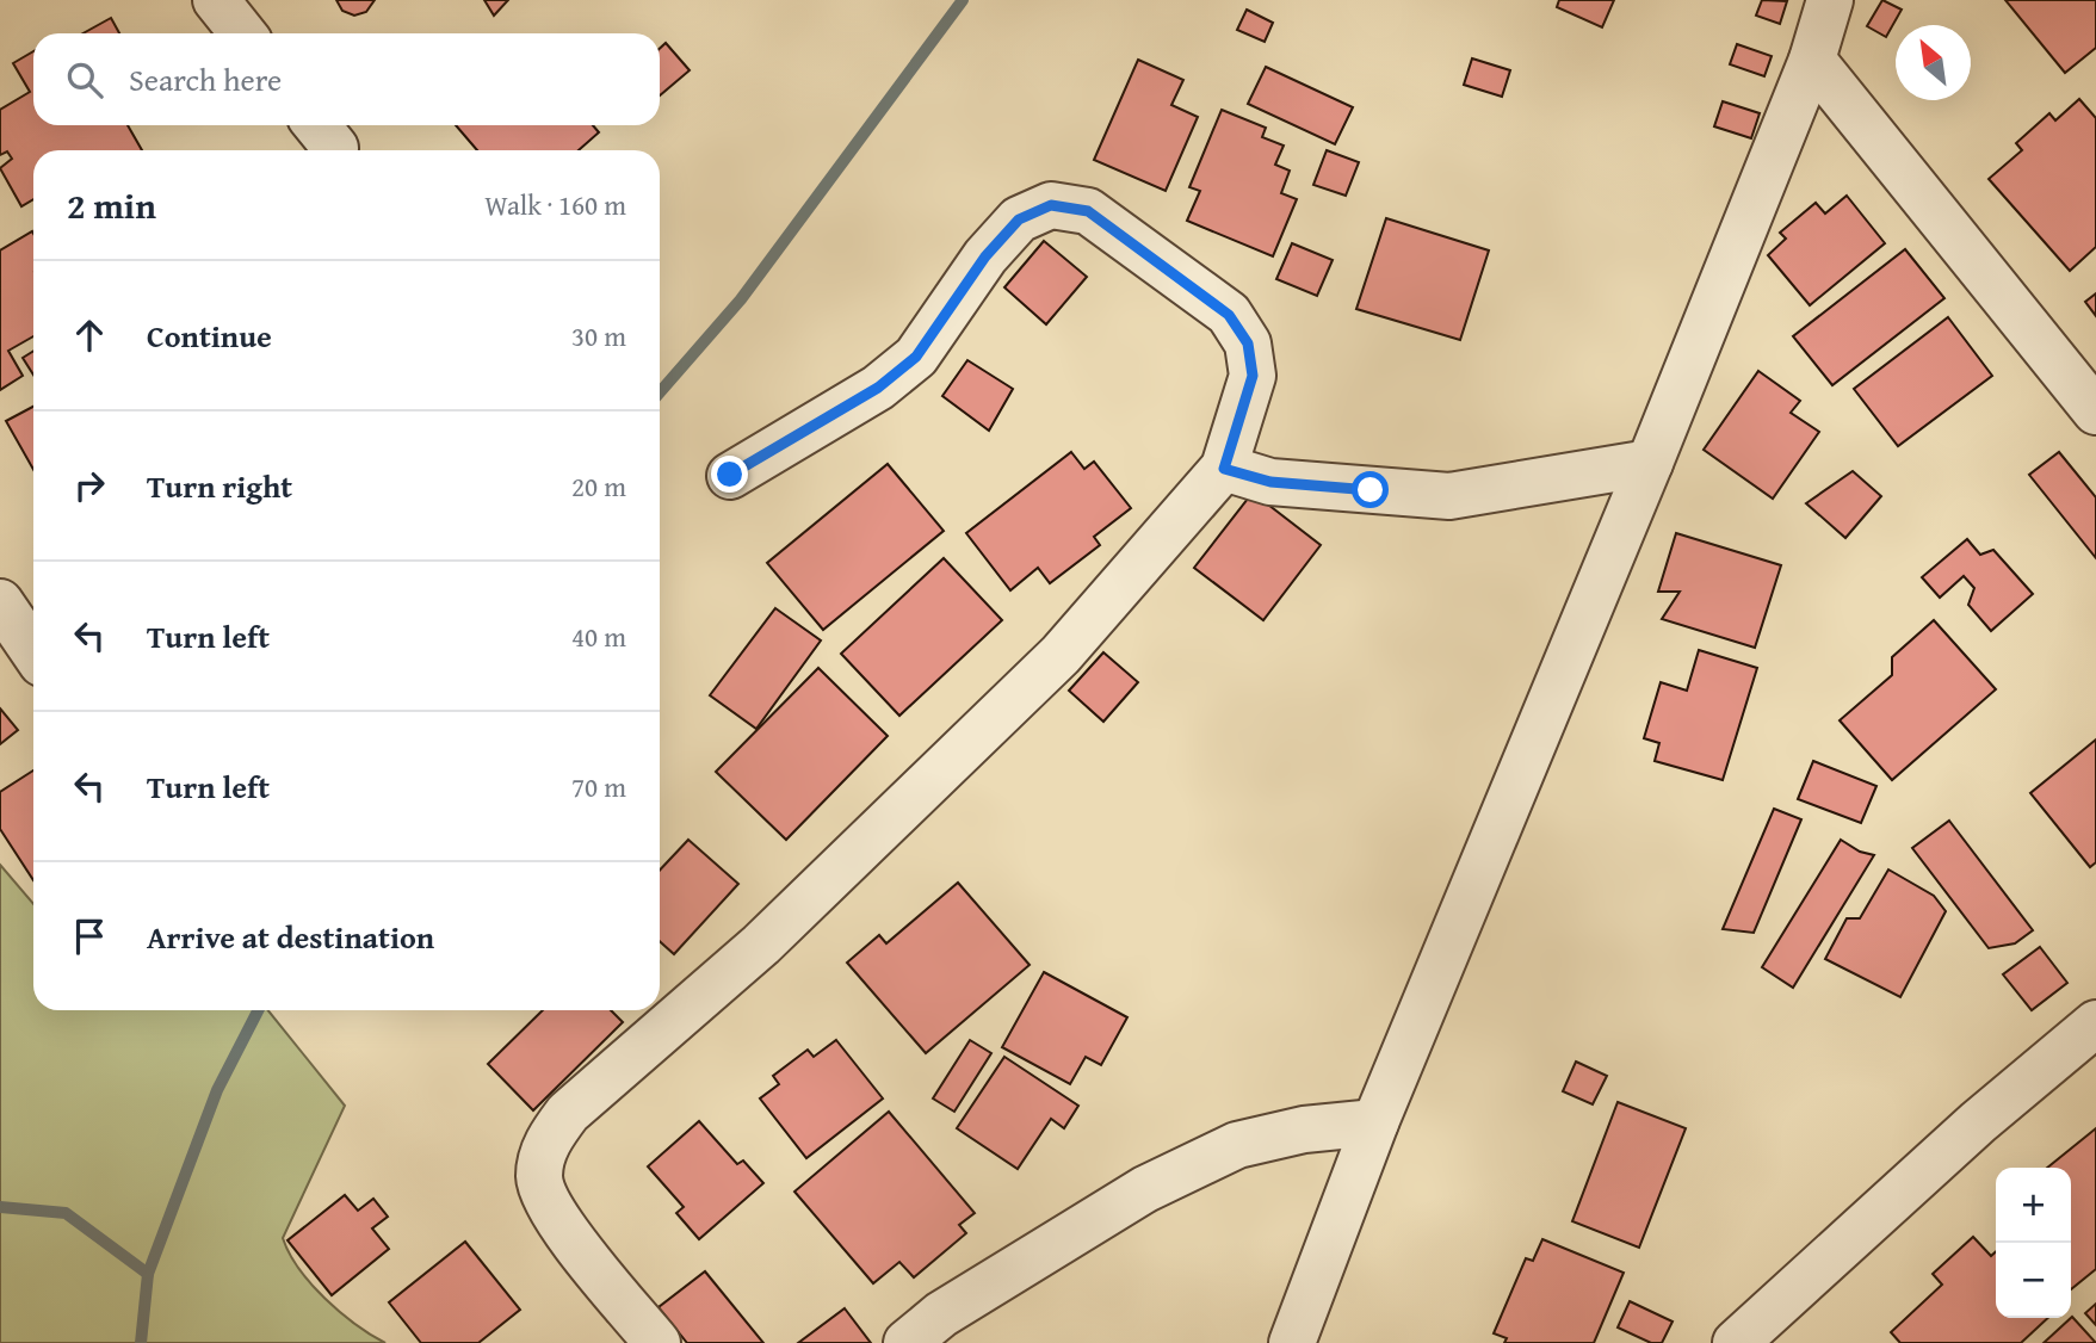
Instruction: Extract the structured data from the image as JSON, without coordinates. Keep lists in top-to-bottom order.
{
  "north": "top left",
  "page": {
    "search": "Search here",
    "heading": ["2 min", "Walk · 160 m"],
    "list": [
      ["Continue", "30 m"],
      ["Turn right", "20 m"],
      ["Turn left", "40 m"],
      ["Turn left", "70 m"],
      "Arrive at destination"
    ],
    "map_buttons": ["+", "−"]
  }
}
